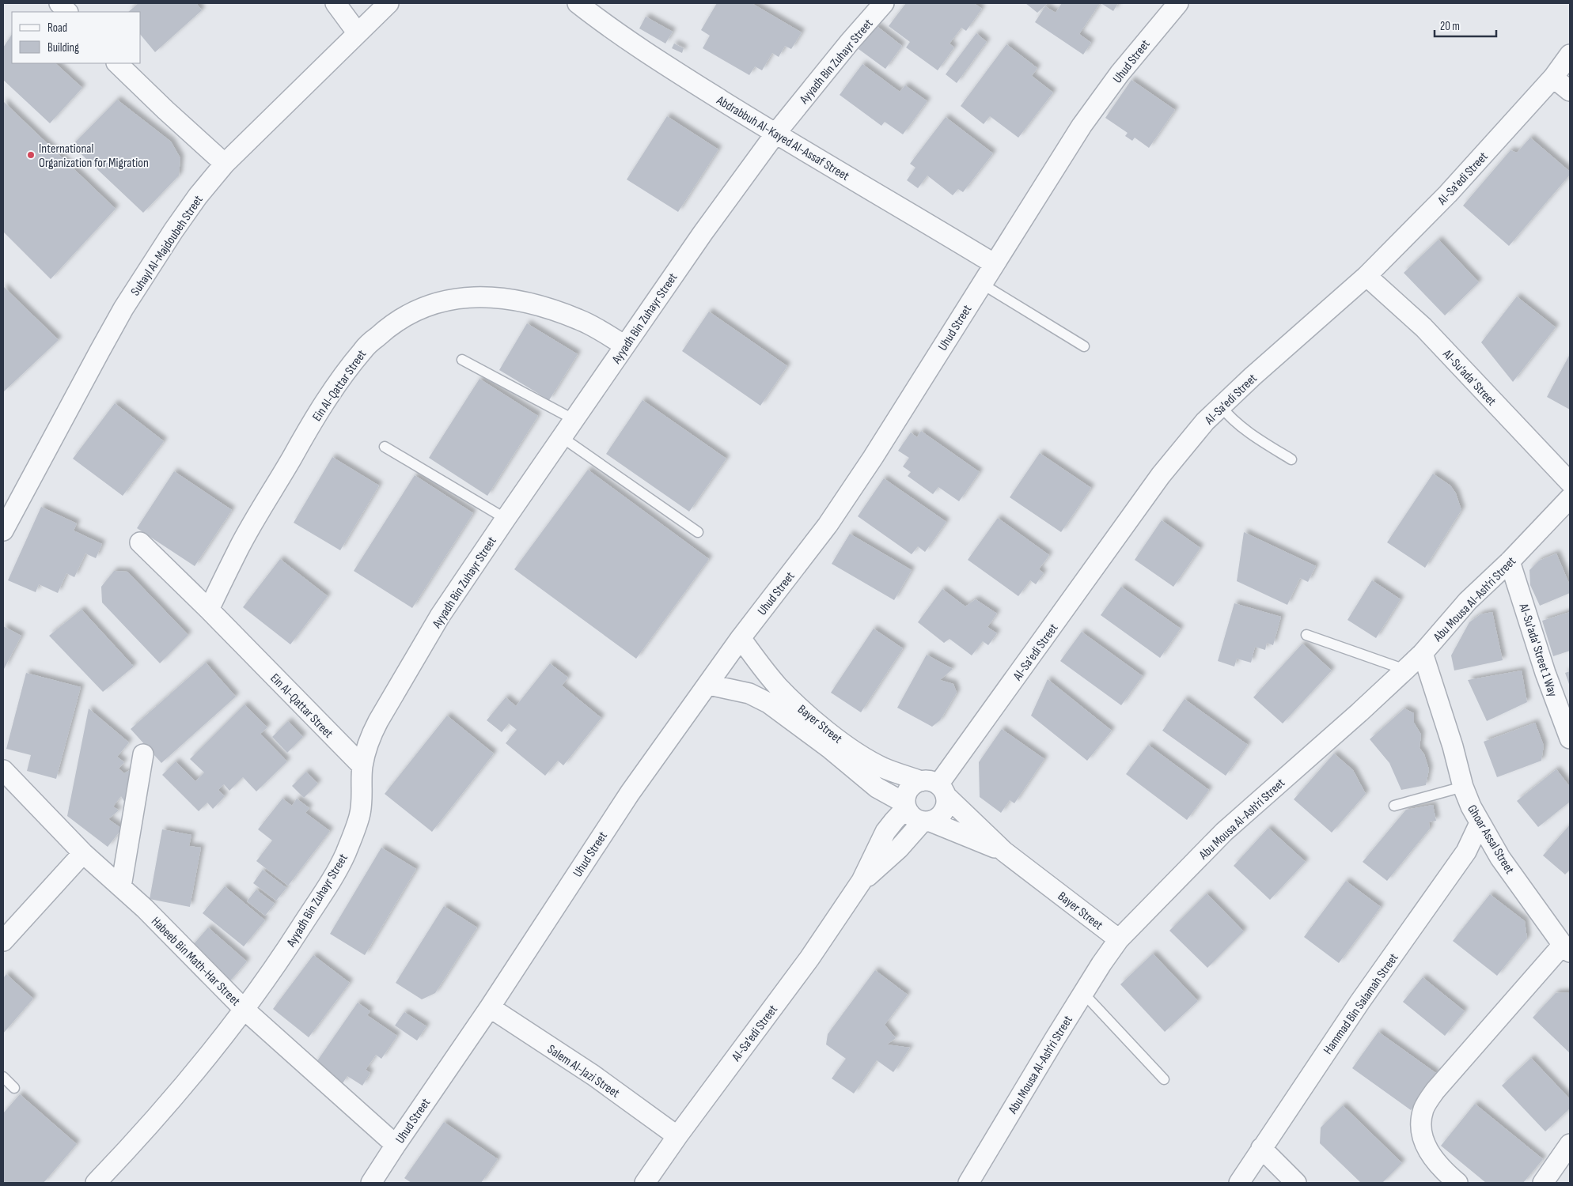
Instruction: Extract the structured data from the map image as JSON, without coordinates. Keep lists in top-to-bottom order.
{
  "streets": {
    "street": [
      "Ayyadh Bin Zuhayr Street",
      "Uhud Street",
      "Abdrabbuh Al-Kayed Al-Assaf Street",
      "Al-Sa'edi Street",
      "Suhayl Al-Majdoubeh Street",
      "Al-Su'ada' Street",
      "Ein Al-Qattar Street",
      "Abu Mousa Al-Ash'ri Street",
      "Al-Su'ada' Street 1 Way",
      "Bayer Street",
      "Ghoar Assal Street",
      "Habeeb Bin Math-Har Street",
      "Hammad Bin Salamah Street",
      "Salem Al-Jazi Street"
    ]
  },
  "crossings": [
    ["Ayyadh Bin Zuhayr Street", "Abdrabbuh Al-Kayed Al-Assaf Street"],
    ["Ayyadh Bin Zuhayr Street", "Ein Al-Qattar Street"],
    ["Ayyadh Bin Zuhayr Street", "Habeeb Bin Math-Har Street"],
    ["Uhud Street", "Abdrabbuh Al-Kayed Al-Assaf Street"],
    ["Uhud Street", "Bayer Street"],
    ["Uhud Street", "Habeeb Bin Math-Har Street"],
    ["Uhud Street", "Salem Al-Jazi Street"],
    ["Al-Sa'edi Street", "Al-Su'ada' Street"],
    ["Al-Sa'edi Street", "Bayer Street"],
    ["Al-Sa'edi Street", "Salem Al-Jazi Street"],
    ["Abu Mousa Al-Ash'ri Street", "Al-Su'ada' Street 1 Way"],
    ["Abu Mousa Al-Ash'ri Street", "Bayer Street"],
    ["Abu Mousa Al-Ash'ri Street", "Ghoar Assal Street"],
    ["Ghoar Assal Street", "Hammad Bin Salamah Street"]
  ],
  "places": ["International Organization for Migration"],
  "legend": ["Road", "Building"],
  "scale_bar": "20 m"
}
